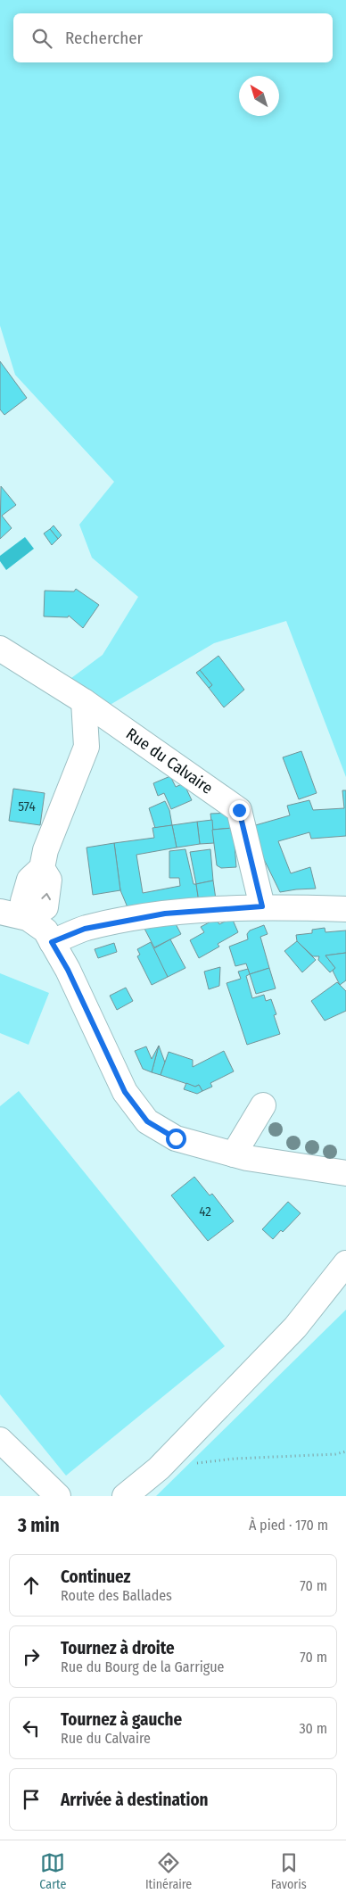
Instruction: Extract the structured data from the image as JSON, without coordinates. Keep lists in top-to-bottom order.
{
  "streets": {
    "street": ["Rue du Calvaire"]
  },
  "house_numbers": ["574", "42"],
  "north": "top left",
  "page": {
    "search": "Rechercher",
    "heading": ["3 min", "À pied · 170 m"],
    "list": [
      ["Continuez", "Route des Ballades", "70 m"],
      ["Tournez à droite", "Rue du Bourg de la Garrigue", "70 m"],
      ["Tournez à gauche", "Rue du Calvaire", "30 m"],
      "Arrivée à destination"
    ],
    "nav": ["Carte", "Itinéraire", "Favoris"]
  }
}
